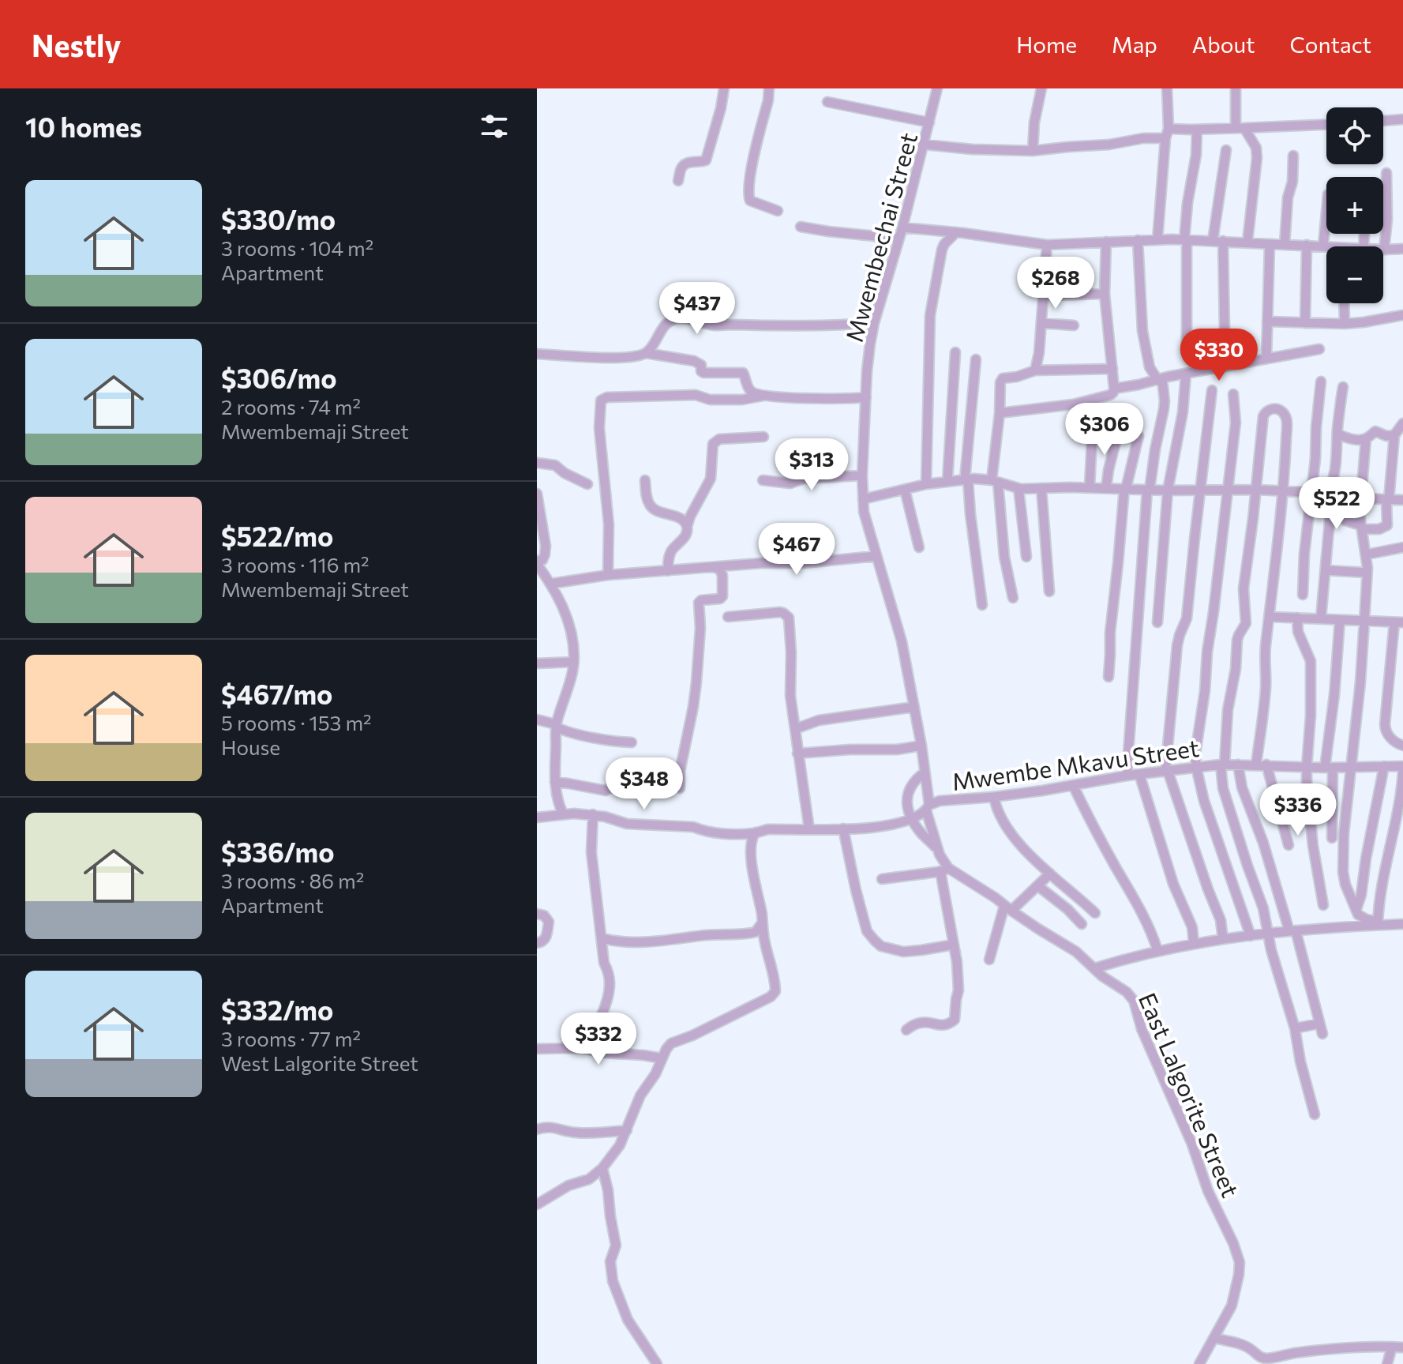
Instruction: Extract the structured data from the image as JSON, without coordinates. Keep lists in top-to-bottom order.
{
  "streets": {
    "street": ["Mwembechai Street", "Mwembe Mkavu Street", "East Lalgorite Street"]
  },
  "crossings": [
    ["Mwembechai Street", "Mwembe Mkavu Street"],
    ["Mwembechai Street", "East Lalgorite Street"],
    ["Mwembe Mkavu Street", "East Lalgorite Street"]
  ],
  "page": {
    "header": "Nestly",
    "nav": [
      "Home",
      "Map",
      "About",
      "Contact"
    ],
    "heading": "10 homes",
    "map_buttons": ["+", "−"],
    "list": [
      {
        "name": "$330/mo",
        "note": "3 rooms · 104 m² · Apartment"
      },
      {
        "name": "$306/mo",
        "note": "2 rooms · 74 m² · Mwembemaji Street"
      },
      {
        "name": "$522/mo",
        "note": "3 rooms · 116 m² · Mwembemaji Street"
      },
      {
        "name": "$467/mo",
        "note": "5 rooms · 153 m² · House"
      },
      {
        "name": "$336/mo",
        "note": "3 rooms · 86 m² · Apartment"
      },
      {
        "name": "$332/mo",
        "note": "3 rooms · 77 m² · West Lalgorite Street"
      }
    ],
    "price": [
      "$268",
      "$437",
      "$330",
      "$306",
      "$313",
      "$522",
      "$467",
      "$348",
      "$336",
      "$332"
    ]
  }
}
